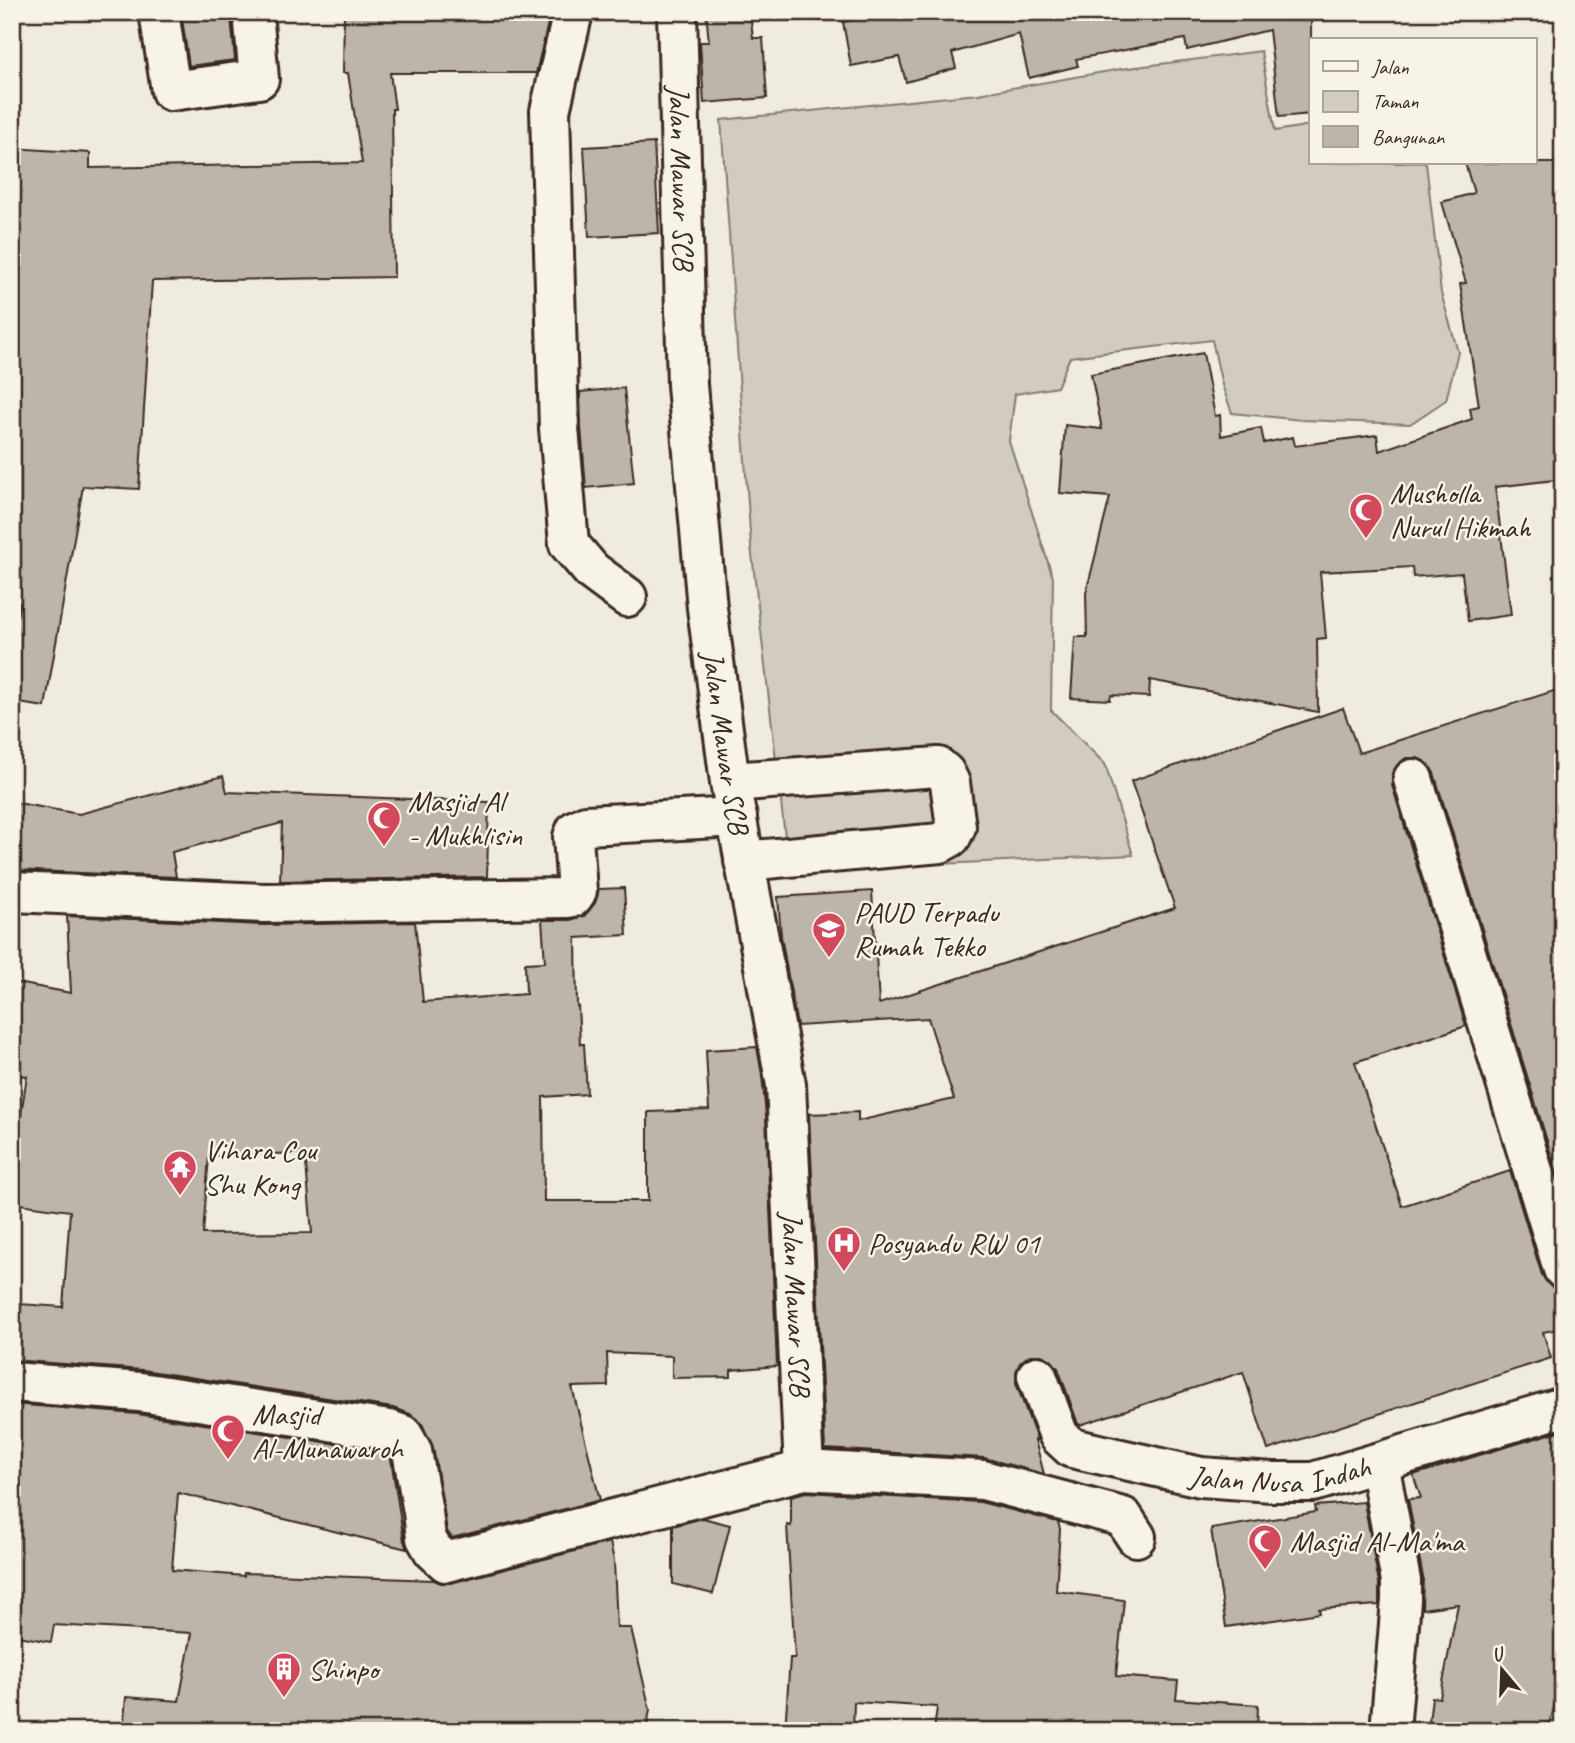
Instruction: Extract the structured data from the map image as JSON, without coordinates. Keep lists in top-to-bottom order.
{
  "streets": {
    "street": ["Jalan Mawar SCB", "Jalan Nusa Indah"]
  },
  "places": {
    "mosque": [
      "Musholla Nurul Hikmah",
      "Masjid Al - Mukhlisin",
      "Masjid Al-Munawaroh",
      "Masjid Al-Ma'ma"
    ],
    "school or university": ["PAUD Terpadu Rumah Tekko"],
    "temple": ["Vihara Cou Shu Kong"],
    "hospital": ["Posyandu RW 01"],
    "building": ["Shinpo"]
  },
  "legend": ["Jalan", "Taman", "Bangunan"],
  "north": "top"
}
